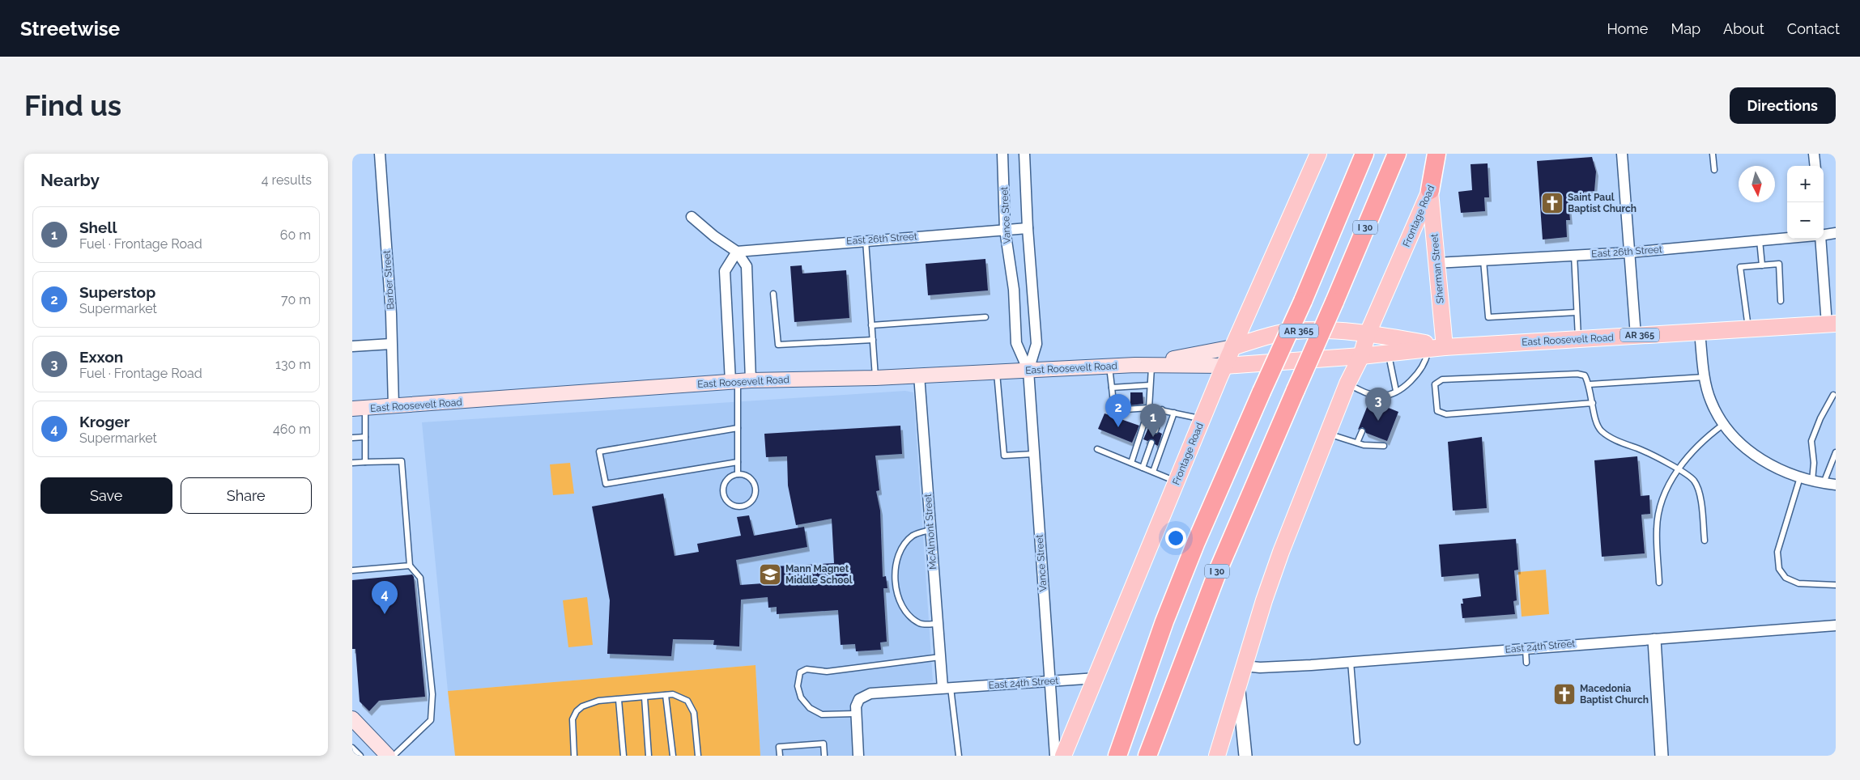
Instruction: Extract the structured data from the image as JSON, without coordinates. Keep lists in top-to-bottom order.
{
  "streets": {
    "highway": ["I 30"],
    "main road": [
      "Frontage Road",
      "Sherman Street",
      "AR 365",
      "East Roosevelt Road"
    ],
    "street": [
      "Vance Street",
      "East 26th Street",
      "Barber Street",
      "McAlmont Street",
      "East 24th Street"
    ]
  },
  "crossings": [
    ["Vance Street", "East 26th Street"],
    ["Vance Street", "East Roosevelt Road"],
    ["Vance Street", "East 24th Street"],
    ["Frontage Road", "Sherman Street"],
    ["Frontage Road", "East Roosevelt Road"],
    ["Frontage Road", "East 24th Street"],
    ["East 26th Street", "Sherman Street"],
    ["Sherman Street", "East Roosevelt Road"],
    ["Barber Street", "East Roosevelt Road"],
    ["East Roosevelt Road", "McAlmont Street"],
    ["McAlmont Street", "East 24th Street"]
  ],
  "places": {
    "church": ["Saint Paul Baptist Church", "Macedonia Baptist Church"],
    "school or university": ["Mann Magnet Middle School"]
  },
  "north": "bottom",
  "page": {
    "header": "Streetwise",
    "nav": [
      "Home",
      "Map",
      "About",
      "Contact"
    ],
    "buttons": [
      "Directions",
      ["Save", "Share"]
    ],
    "title": "Find us",
    "heading": ["Nearby", "4 results"],
    "map_buttons": ["+", "−"],
    "list": [
      {
        "mark": "1",
        "name": "Shell",
        "note": "Fuel · Frontage Road",
        "value": "60 m"
      },
      {
        "mark": "2",
        "name": "Superstop",
        "note": "Supermarket",
        "value": "70 m"
      },
      {
        "mark": "3",
        "name": "Exxon",
        "note": "Fuel · Frontage Road",
        "value": "130 m"
      },
      {
        "mark": "4",
        "name": "Kroger",
        "note": "Supermarket",
        "value": "460 m"
      }
    ],
    "pins": [
      "3",
      "2",
      "1",
      "4"
    ]
  }
}
